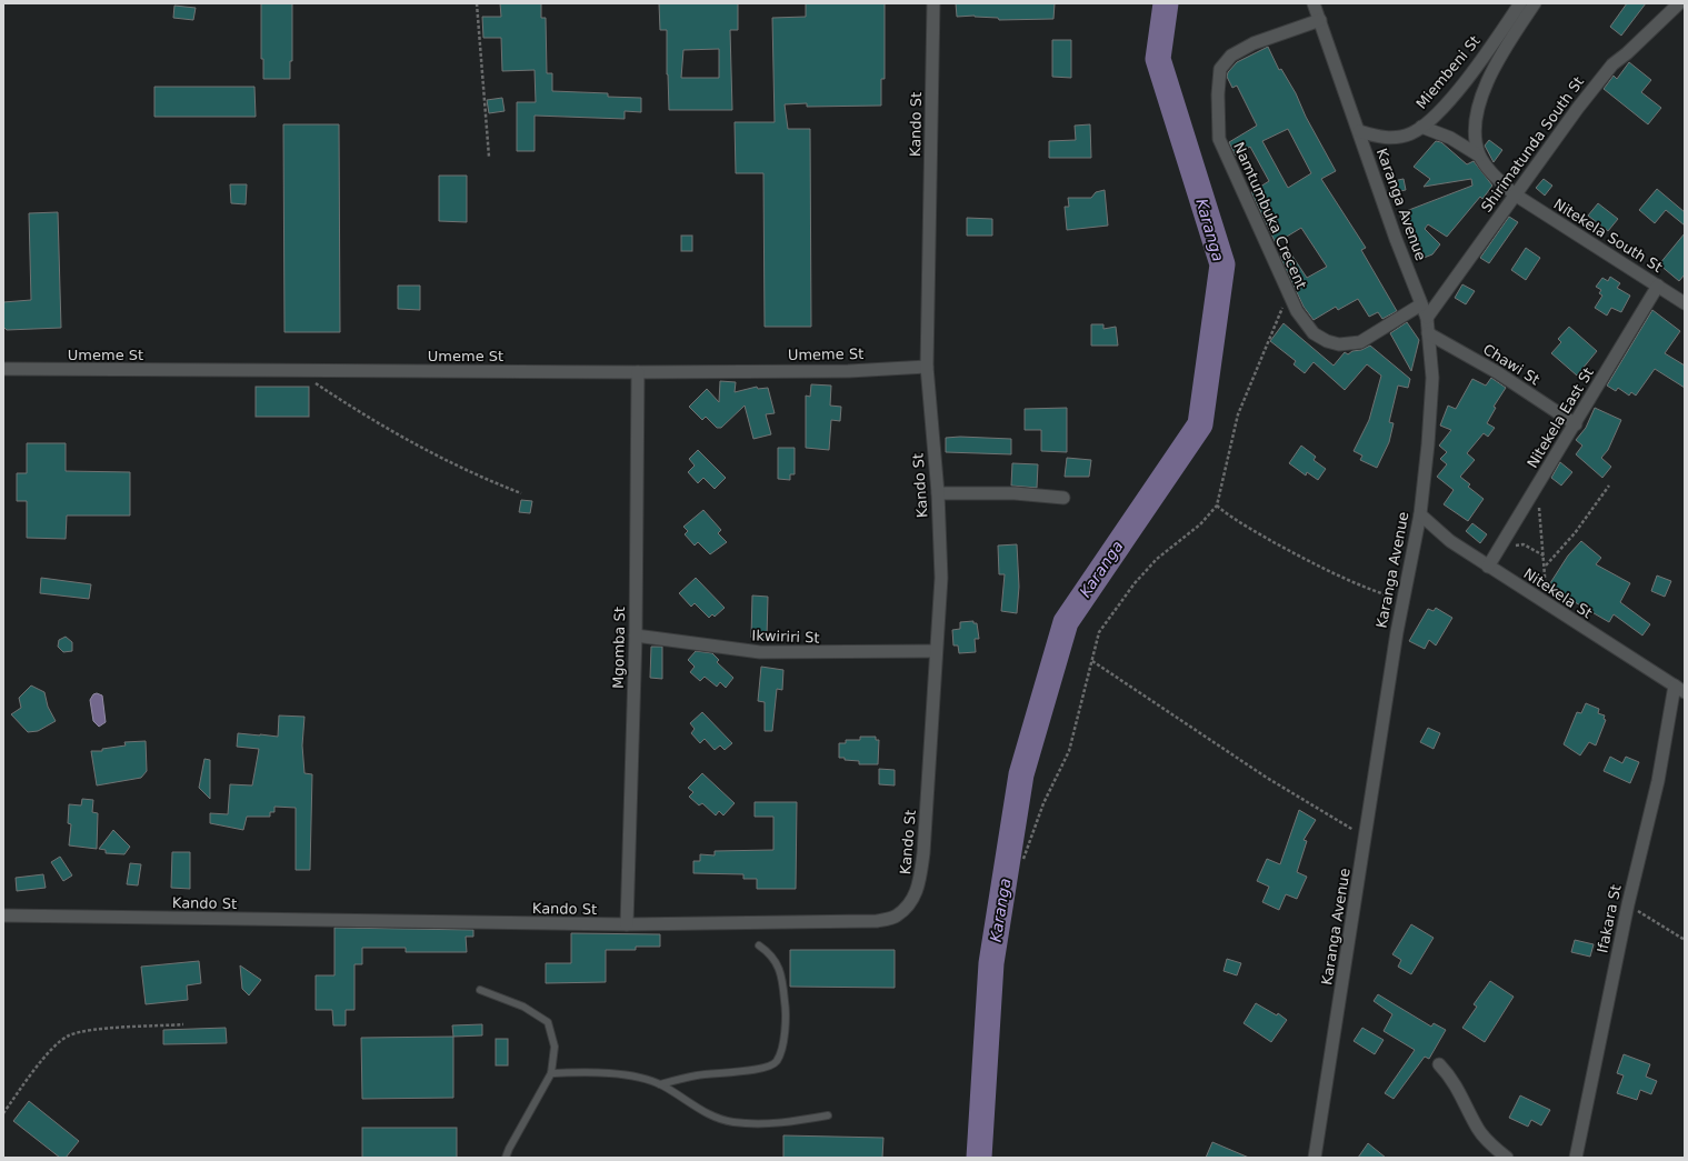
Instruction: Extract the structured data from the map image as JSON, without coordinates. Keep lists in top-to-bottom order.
{
  "streets": {
    "street": [
      "Miembeni St",
      "Kando St",
      "Shirimatunda South St",
      "Karanga Avenue",
      "Namtumbuka Crecent",
      "Nitekela South St",
      "Umeme St",
      "Chawi St",
      "Nitekela East St",
      "Nitekela St",
      "Ikwiriri St",
      "Mgomba St",
      "Ifakara St"
    ]
  },
  "crossings": [
    ["Miembeni St", "Karanga Avenue"],
    ["Kando St", "Umeme St"],
    ["Kando St", "Ikwiriri St"],
    ["Kando St", "Mgomba St"],
    ["Shirimatunda South St", "Karanga Avenue"],
    ["Shirimatunda South St", "Nitekela South St"],
    ["Karanga Avenue", "Namtumbuka Crecent"],
    ["Karanga Avenue", "Chawi St"],
    ["Karanga Avenue", "Nitekela St"],
    ["Nitekela South St", "Nitekela East St"],
    ["Umeme St", "Mgomba St"],
    ["Chawi St", "Nitekela East St"],
    ["Nitekela East St", "Nitekela St"],
    ["Nitekela St", "Ifakara St"],
    ["Ikwiriri St", "Mgomba St"]
  ],
  "water": ["Karanga"]
}
